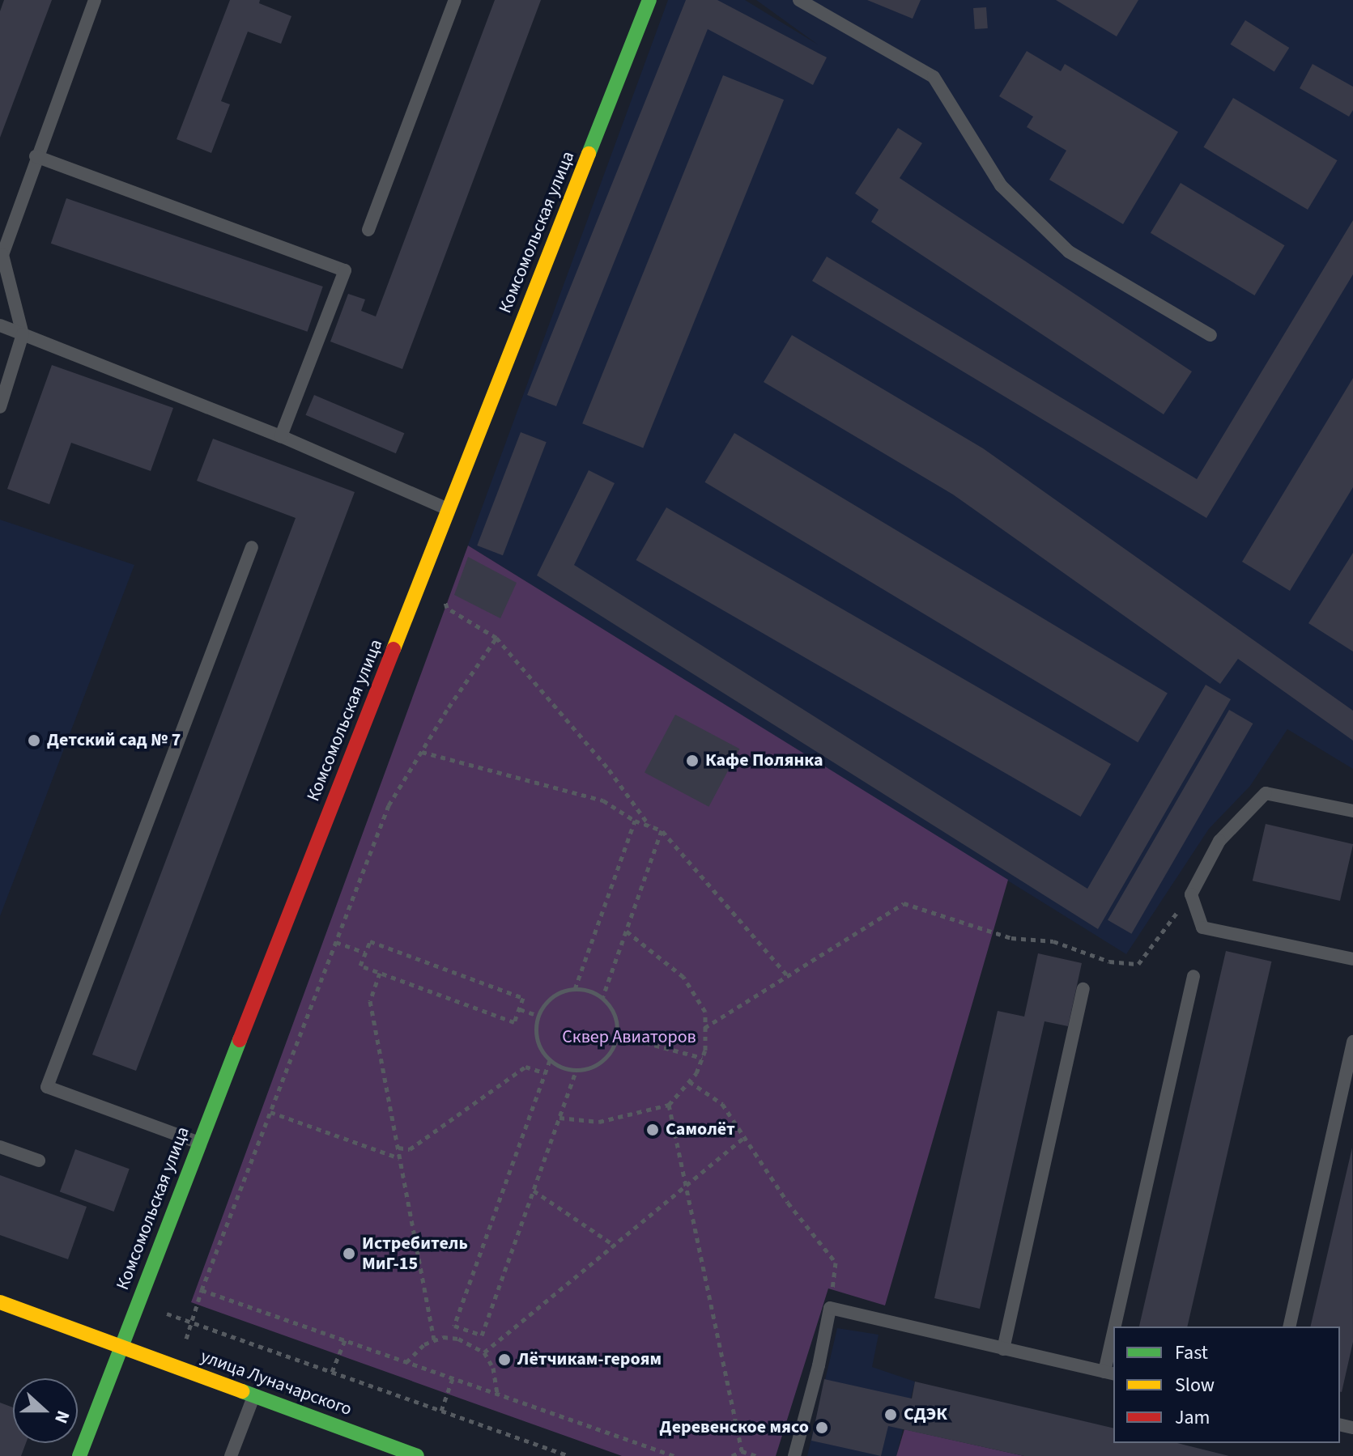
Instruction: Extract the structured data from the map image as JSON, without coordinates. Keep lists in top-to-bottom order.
{
  "streets": {
    "street": ["Комсомольская улица", "улица Луначарского"]
  },
  "crossings": [
    ["Комсомольская улица", "улица Луначарского"]
  ],
  "parks": ["Сквер Авиаторов"],
  "places": [
    "Детский сад № 7",
    "Кафе Полянка",
    "Самолёт",
    "Истребитель МиГ-15",
    "Лётчикам-героям",
    "СДЭК",
    "Деревенское мясо"
  ],
  "legend": ["Fast", "Slow", "Jam"],
  "north": "right"
}
